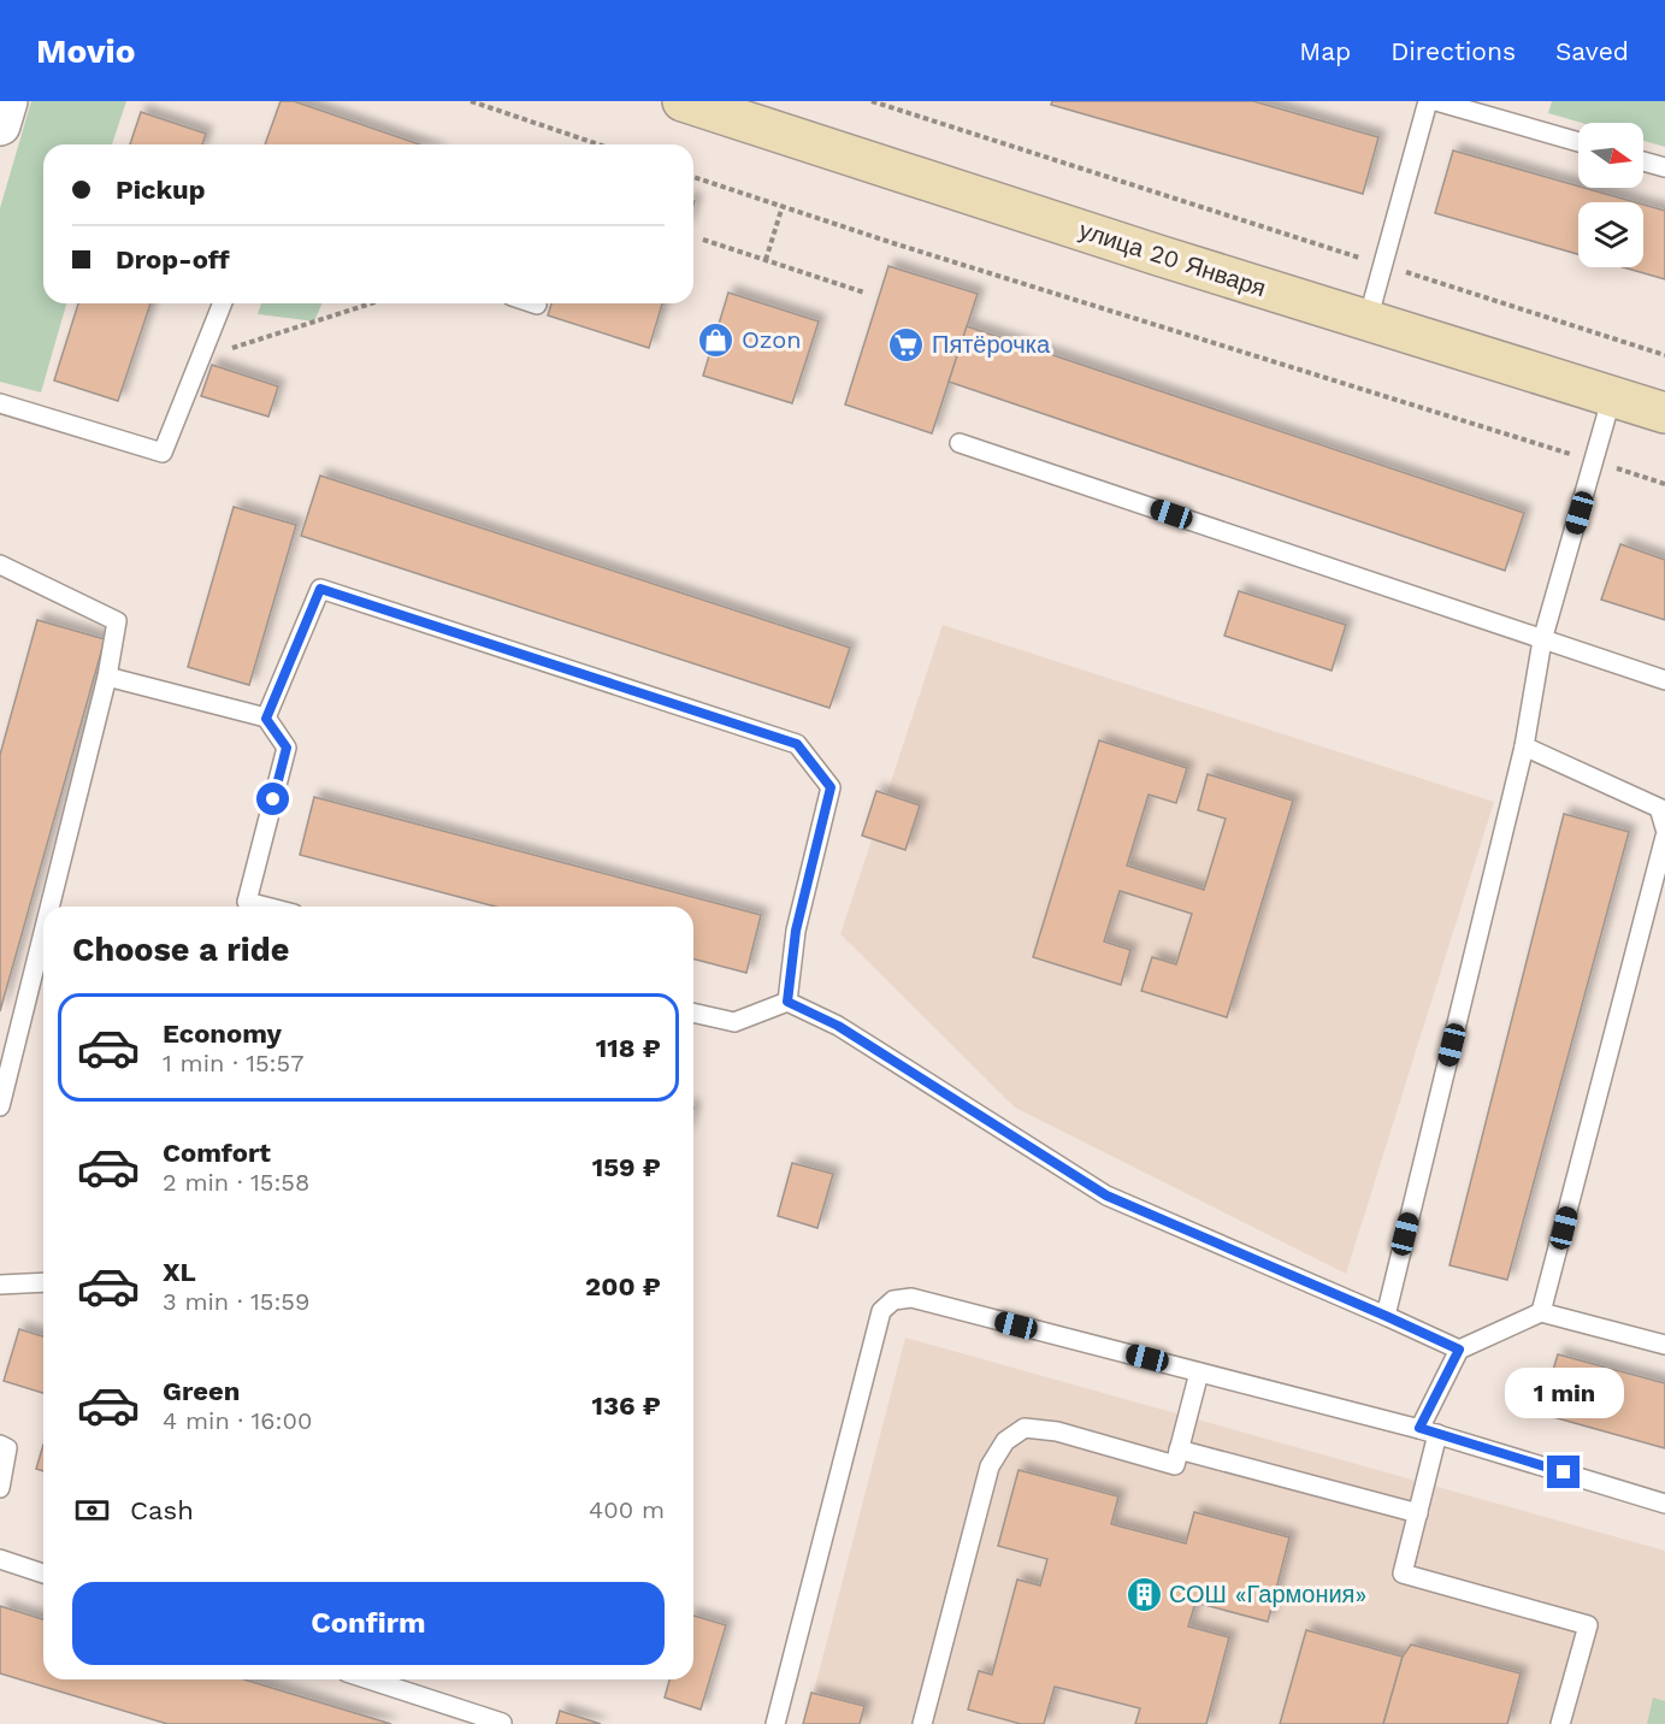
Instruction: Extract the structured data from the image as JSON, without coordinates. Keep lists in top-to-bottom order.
{
  "streets": {
    "main road": ["улица 20 Января"]
  },
  "places": {
    "shop": ["Ozon"],
    "supermarket": ["Пятёрочка"],
    "building": ["СОШ «Гармония»"]
  },
  "north": "right",
  "page": {
    "header": "Movio",
    "nav": ["Map", "Directions", "Saved"],
    "banner": ["Pickup", "Drop-off"],
    "heading": "Choose a ride",
    "list": [
      {
        "name": "Economy",
        "note": "1 min · 15:57",
        "value": "118 ₽"
      },
      {
        "name": "Comfort",
        "note": "2 min · 15:58",
        "value": "159 ₽"
      },
      {
        "name": "XL",
        "note": "3 min · 15:59",
        "value": "200 ₽"
      },
      {
        "name": "Green",
        "note": "4 min · 16:00",
        "value": "136 ₽"
      }
    ],
    "bubble": "1 min",
    "pay": ["Cash", "400 m"],
    "buttons": "Confirm"
  }
}
